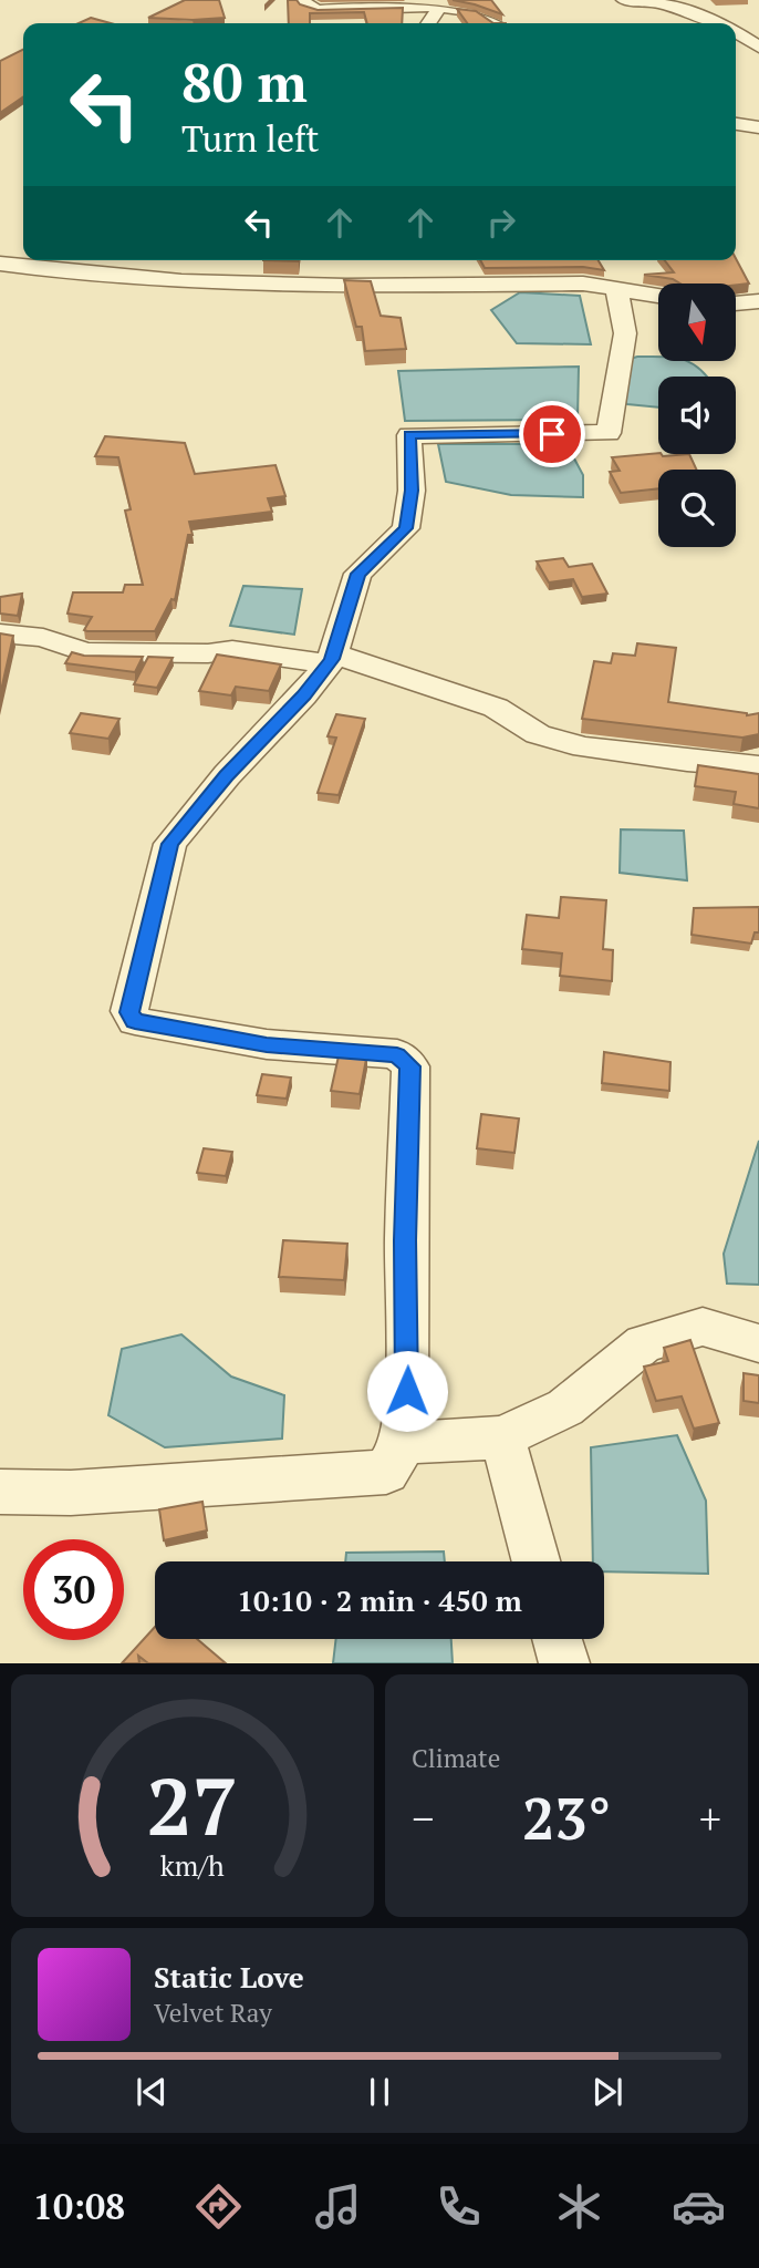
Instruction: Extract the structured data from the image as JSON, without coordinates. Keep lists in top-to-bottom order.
{
  "north": "bottom",
  "page": {
    "turn": ["80 m", "Turn left"],
    "limit": "30",
    "trip": "10:10 · 2 min · 450 m",
    "tile": "Climate",
    "heat": ["−", "23°", "+"],
    "song": ["Static Love", "Velvet Ray"],
    "tabs": "10:08",
    "gauge": ["27", "km/h"]
  }
}
